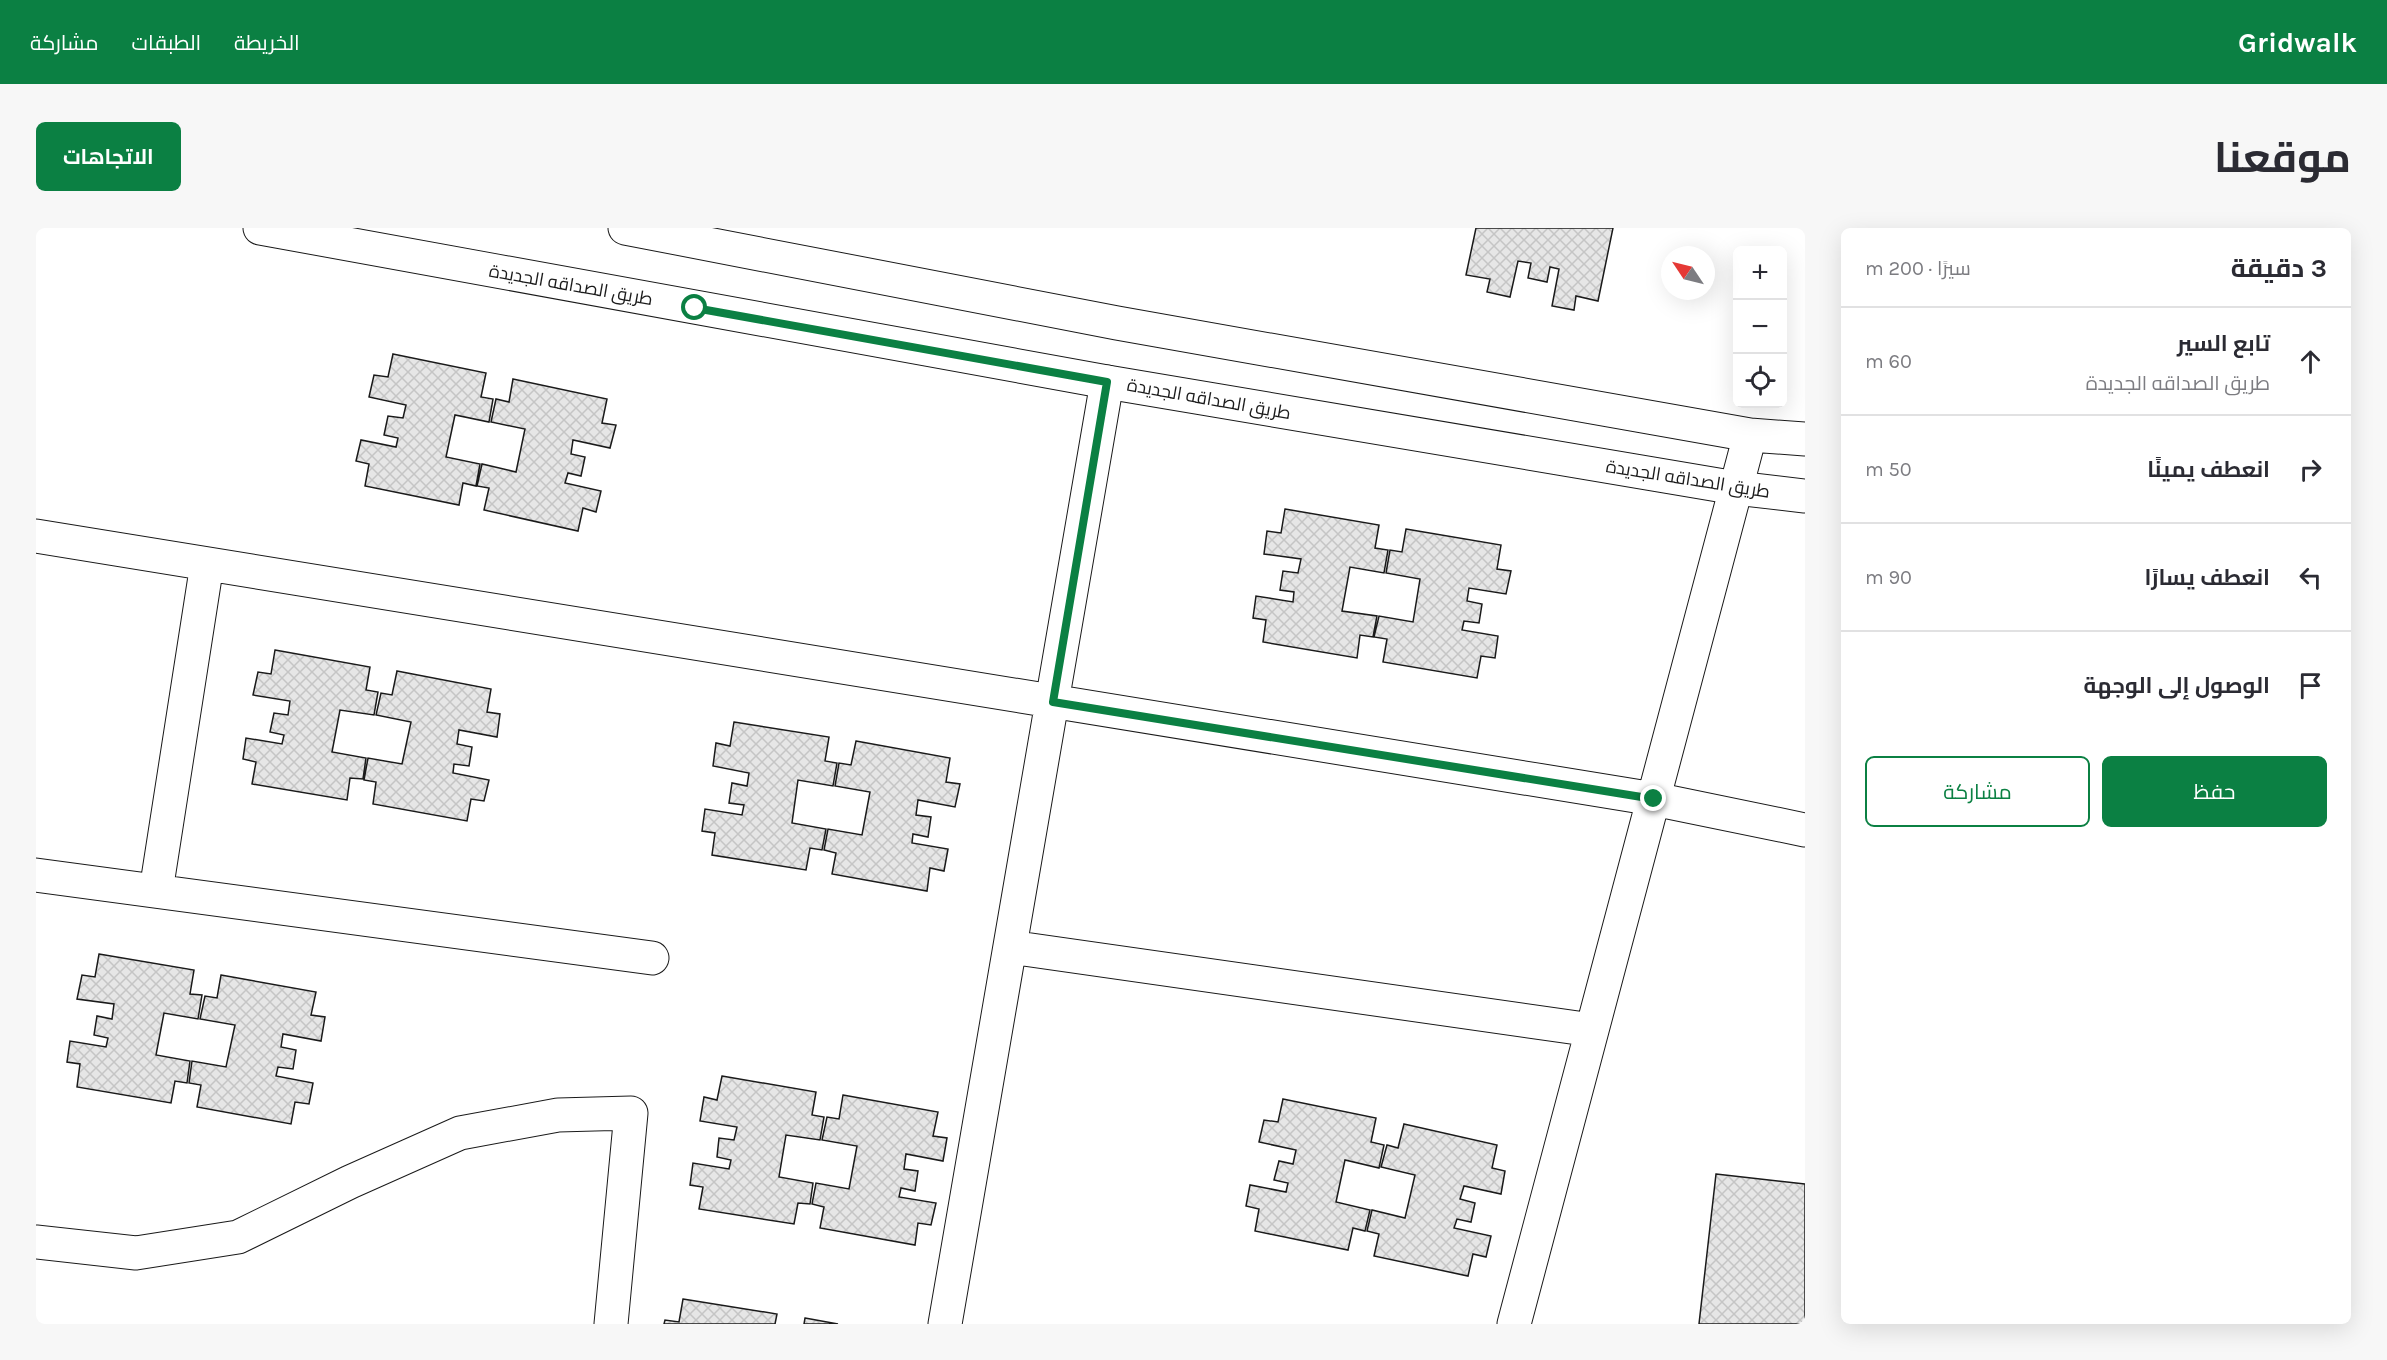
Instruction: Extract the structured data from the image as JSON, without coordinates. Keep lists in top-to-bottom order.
{
  "streets": {
    "street": ["طريق الصداقه الجديدة"]
  },
  "north": "top left",
  "page": {
    "header": "Gridwalk",
    "nav": ["الخريطة", "الطبقات", "مشاركة"],
    "title": "موقعنا",
    "buttons": [
      "الاتجاهات",
      ["حفظ", "مشاركة"]
    ],
    "heading": ["3 دقيقة", "سيرًا · 200 m"],
    "map_buttons": ["+", "−"],
    "list": [
      ["تابع السير", "طريق الصداقه الجديدة", "60 m"],
      ["انعطف يمينًا", "50 m"],
      ["انعطف يسارًا", "90 m"],
      "الوصول إلى الوجهة"
    ]
  }
}
